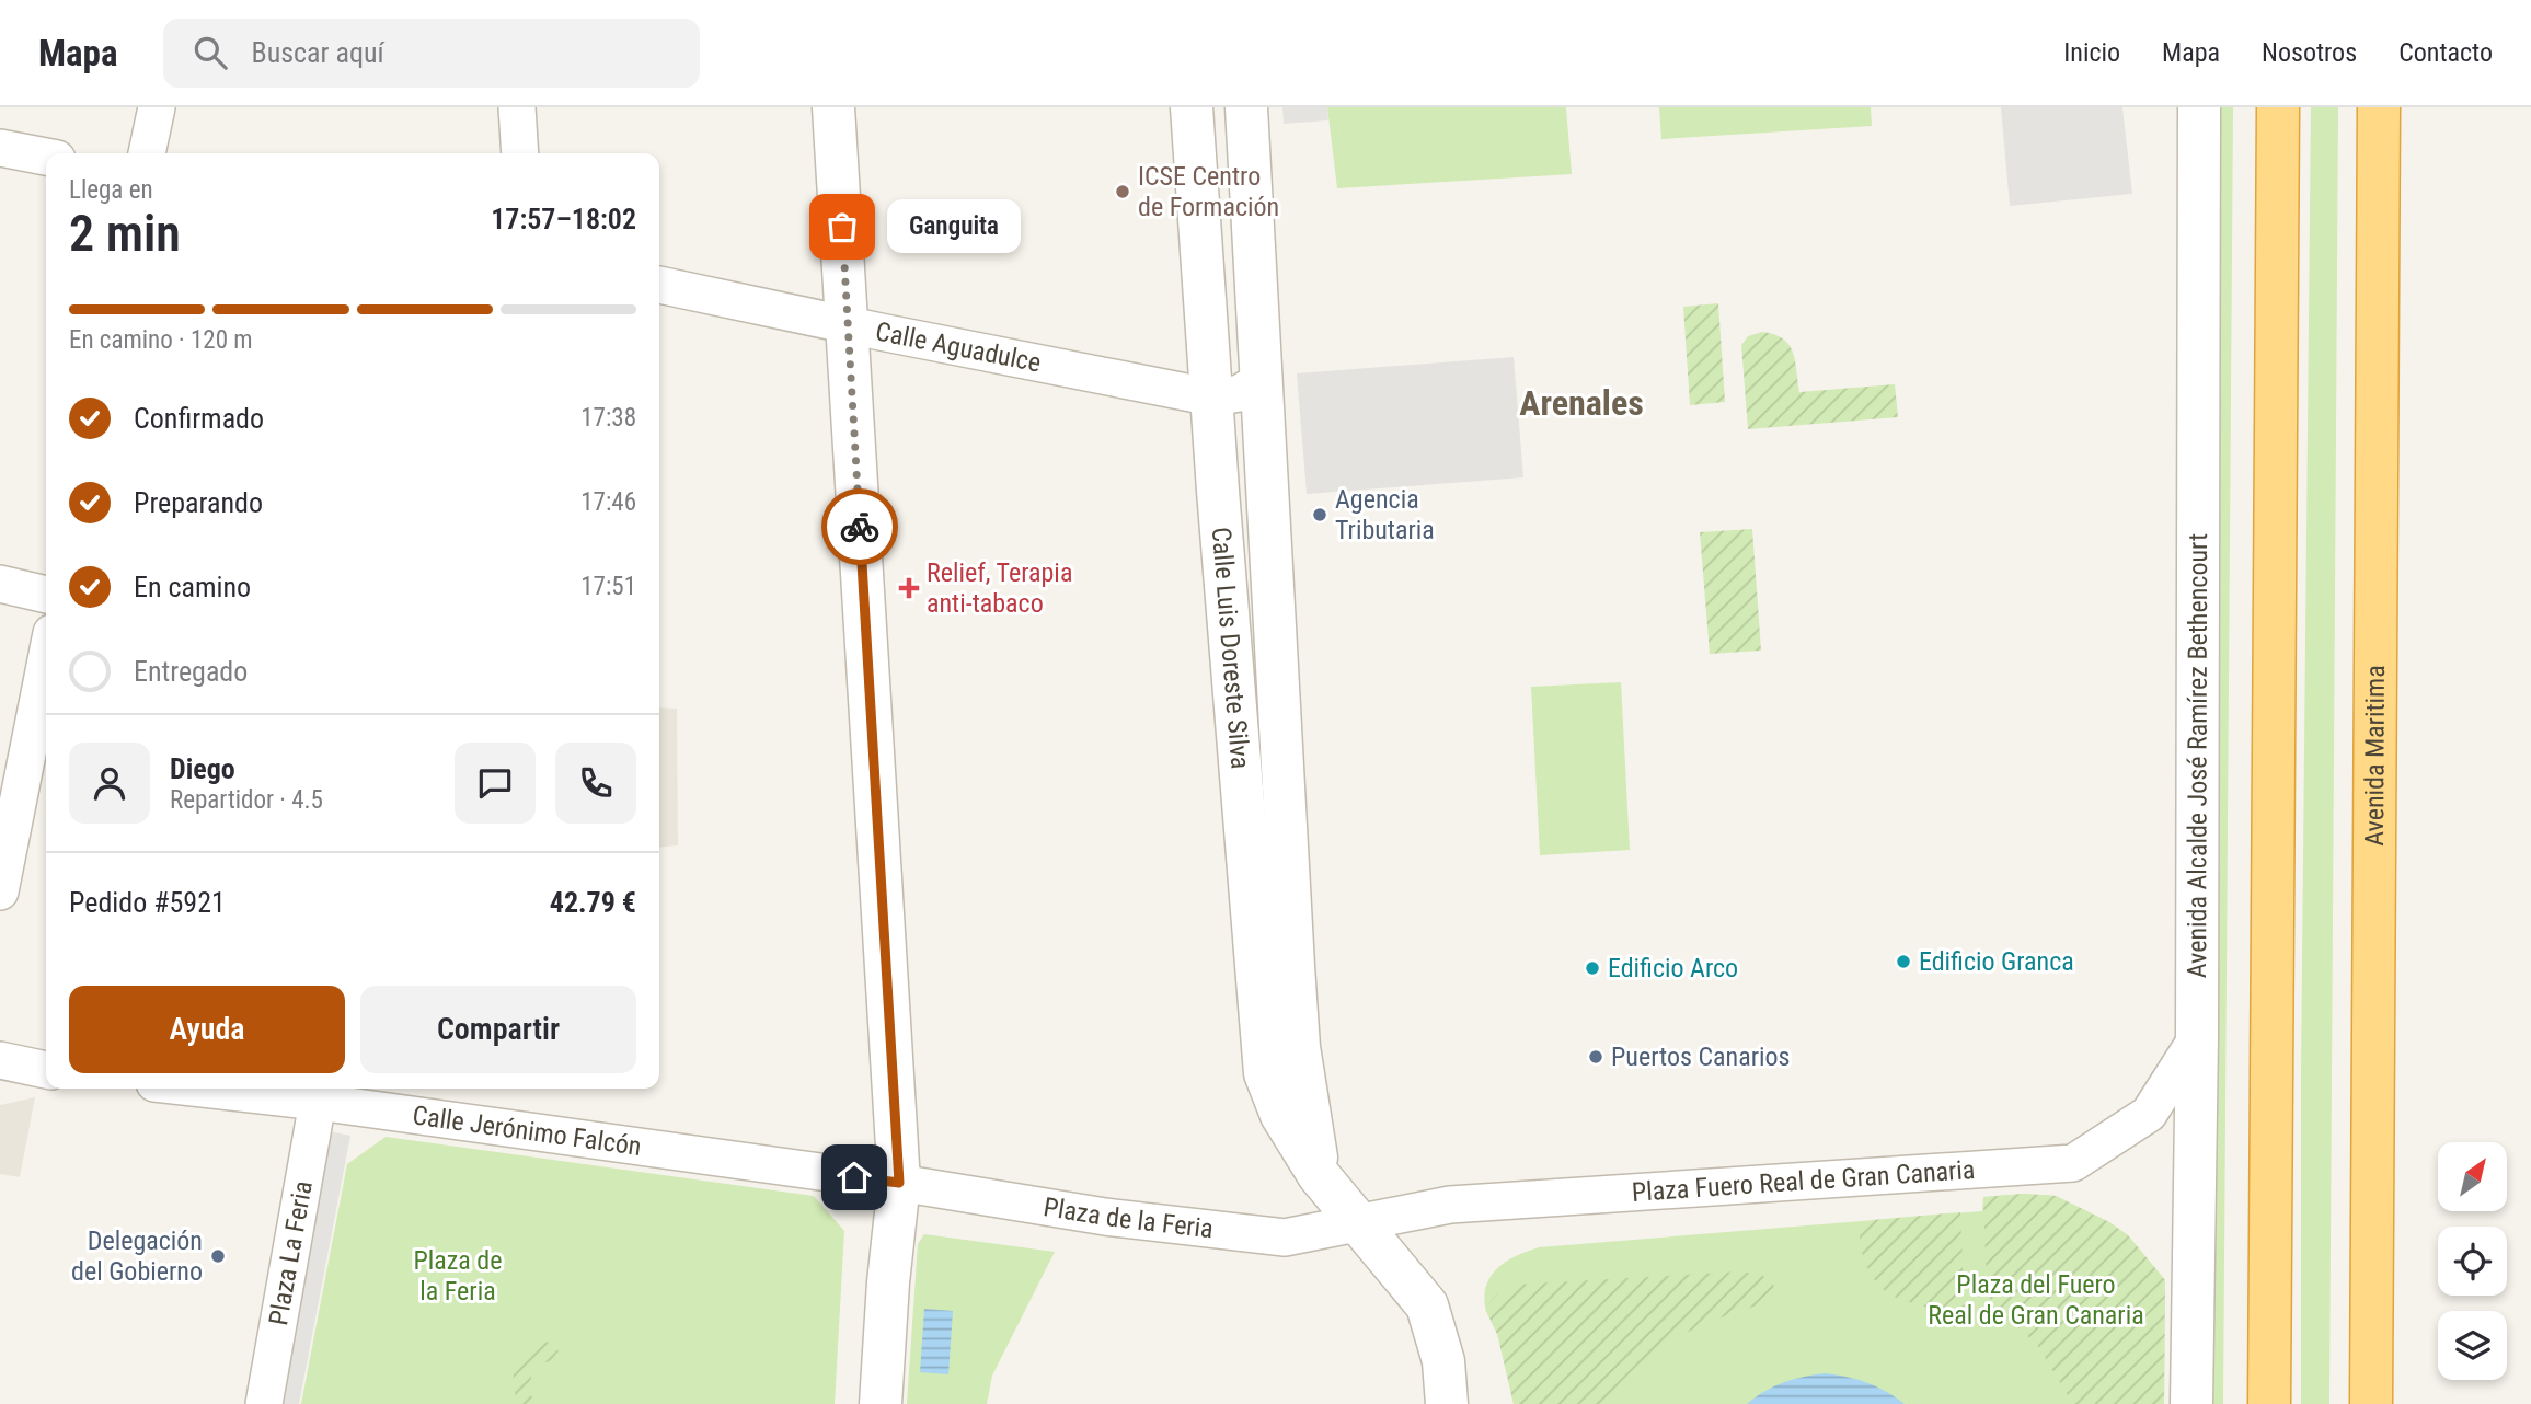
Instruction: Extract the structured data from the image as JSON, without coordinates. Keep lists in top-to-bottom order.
{
  "streets": {
    "highway": ["Avenida Maritima"],
    "street": [
      "Calle Aguadulce",
      "Calle Luis Doreste Silva",
      "Avenida Alcalde José Ramírez Bethencourt",
      "Calle Jerónimo Falcón",
      "Plaza Fuero Real de Gran Canaria",
      "Plaza de la Feria",
      "Plaza La Feria"
    ]
  },
  "crossings": [
    ["Calle Aguadulce", "Calle Luis Doreste Silva"],
    ["Calle Luis Doreste Silva", "Plaza Fuero Real de Gran Canaria"],
    ["Calle Luis Doreste Silva", "Plaza de la Feria"],
    ["Avenida Alcalde José Ramírez Bethencourt", "Plaza Fuero Real de Gran Canaria"],
    ["Calle Jerónimo Falcón", "Plaza de la Feria"],
    ["Calle Jerónimo Falcón", "Plaza La Feria"],
    ["Plaza Fuero Real de Gran Canaria", "Plaza de la Feria"]
  ],
  "districts": ["Arenales"],
  "parks": ["Plaza de la Feria", "Plaza del Fuero Real de Gran Canaria"],
  "places": {
    "other": [
      "ICSE Centro de Formación",
      "Ganguita",
      "Agencia Tributaria",
      "Edificio Granca",
      "Edificio Arco",
      "Puertos Canarios",
      "Delegación del Gobierno"
    ],
    "health": ["Relief, Terapia anti-tabaco"]
  },
  "north": "top right",
  "page": {
    "header": "Mapa",
    "search": "Buscar aquí",
    "nav": [
      "Inicio",
      "Mapa",
      "Nosotros",
      "Contacto"
    ],
    "heading": ["2 min", "Llega en", "17:57–18:02"],
    "panel": [
      "Diego",
      "Repartidor · 4.5",
      "Pedido #5921",
      "42.79 €"
    ],
    "bubble": "Ganguita",
    "bar": "En camino · 120 m",
    "list": [
      ["Confirmado", "17:38"],
      ["Preparando", "17:46"],
      ["En camino", "17:51"],
      "Entregado"
    ],
    "buttons": ["Ayuda", "Compartir"]
  }
}
